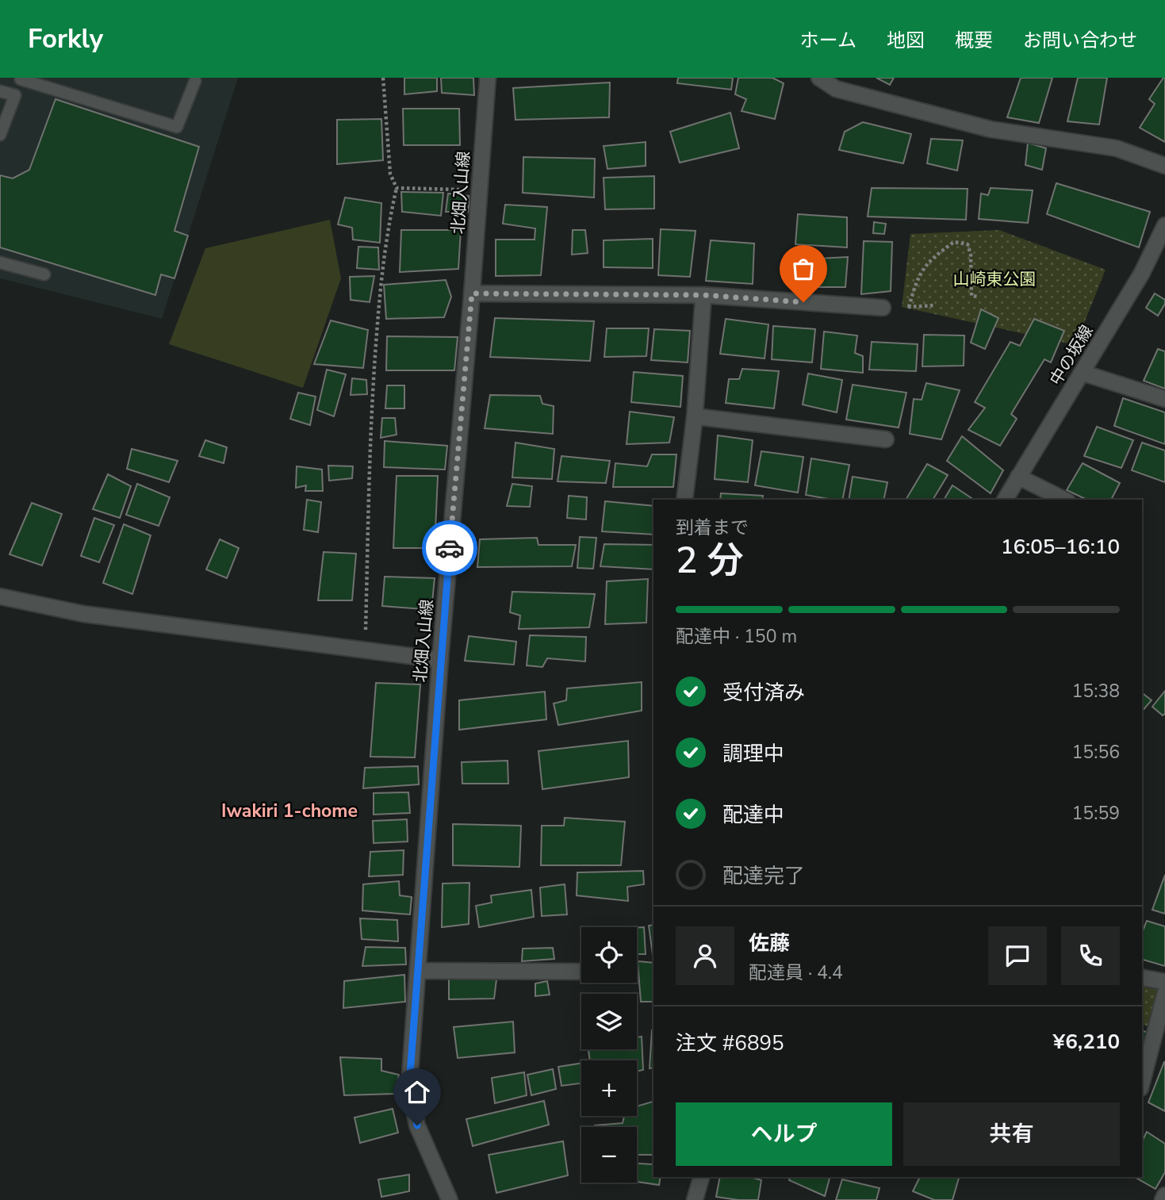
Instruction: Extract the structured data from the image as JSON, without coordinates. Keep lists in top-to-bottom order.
{
  "streets": {
    "street": ["北畑入山線", "中の坂線"]
  },
  "districts": ["Iwakiri 1-chome"],
  "parks": ["山崎東公園"],
  "page": {
    "header": "Forkly",
    "nav": [
      "ホーム",
      "地図",
      "概要",
      "お問い合わせ"
    ],
    "heading": ["2 分", "到着まで", "16:05–16:10"],
    "panel": [
      "佐藤",
      "配達員 · 4.4",
      "注文 #6895",
      "¥6,210"
    ],
    "bar": "配達中 · 150 m",
    "list": [
      ["受付済み", "15:38"],
      ["調理中", "15:56"],
      ["配達中", "15:59"],
      "配達完了"
    ],
    "map_buttons": ["+", "−"],
    "buttons": ["ヘルプ", "共有"]
  }
}
